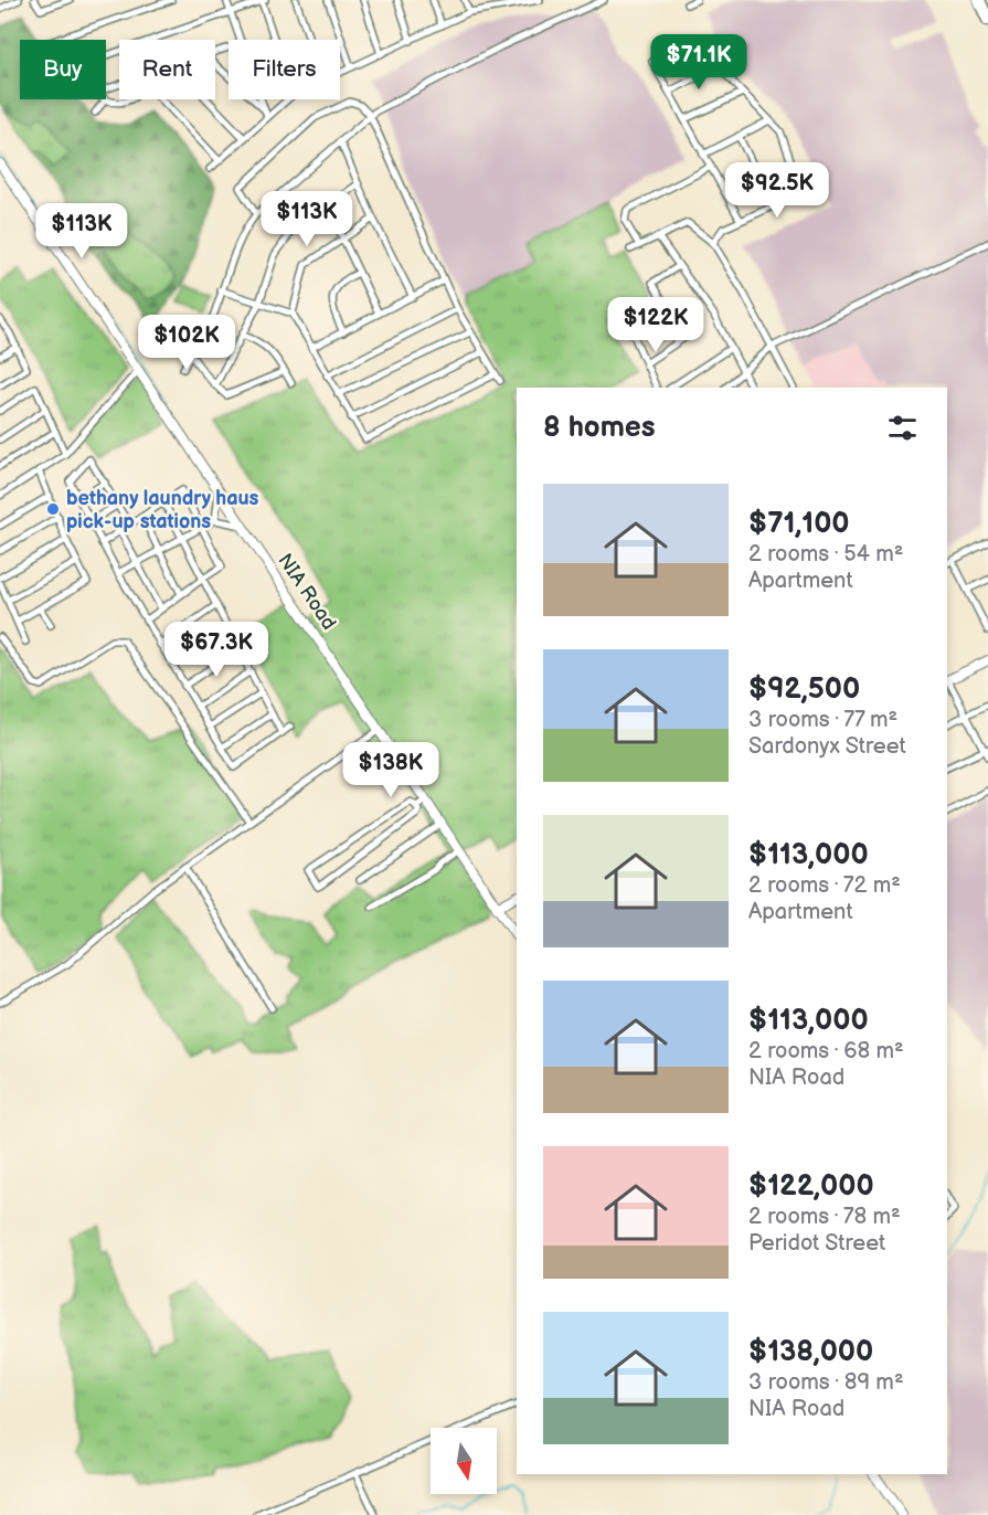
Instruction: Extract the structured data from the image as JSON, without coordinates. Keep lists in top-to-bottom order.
{
  "streets": {
    "street": ["NIA Road"]
  },
  "places": ["bethany laundry haus pick-up stations"],
  "north": "bottom",
  "page": {
    "price": [
      "$71.1K",
      "$92.5K",
      "$113K",
      "$113K",
      "$122K",
      "$102K",
      "$67.3K",
      "$138K"
    ],
    "chip": ["Buy", "Rent", "Filters"],
    "heading": "8 homes",
    "list": [
      {
        "name": "$71,100",
        "note": "2 rooms · 54 m² · Apartment"
      },
      {
        "name": "$92,500",
        "note": "3 rooms · 77 m² · Sardonyx Street"
      },
      {
        "name": "$113,000",
        "note": "2 rooms · 72 m² · Apartment"
      },
      {
        "name": "$113,000",
        "note": "2 rooms · 68 m² · NIA Road"
      },
      {
        "name": "$122,000",
        "note": "2 rooms · 78 m² · Peridot Street"
      },
      {
        "name": "$138,000",
        "note": "3 rooms · 89 m² · NIA Road"
      }
    ]
  }
}
